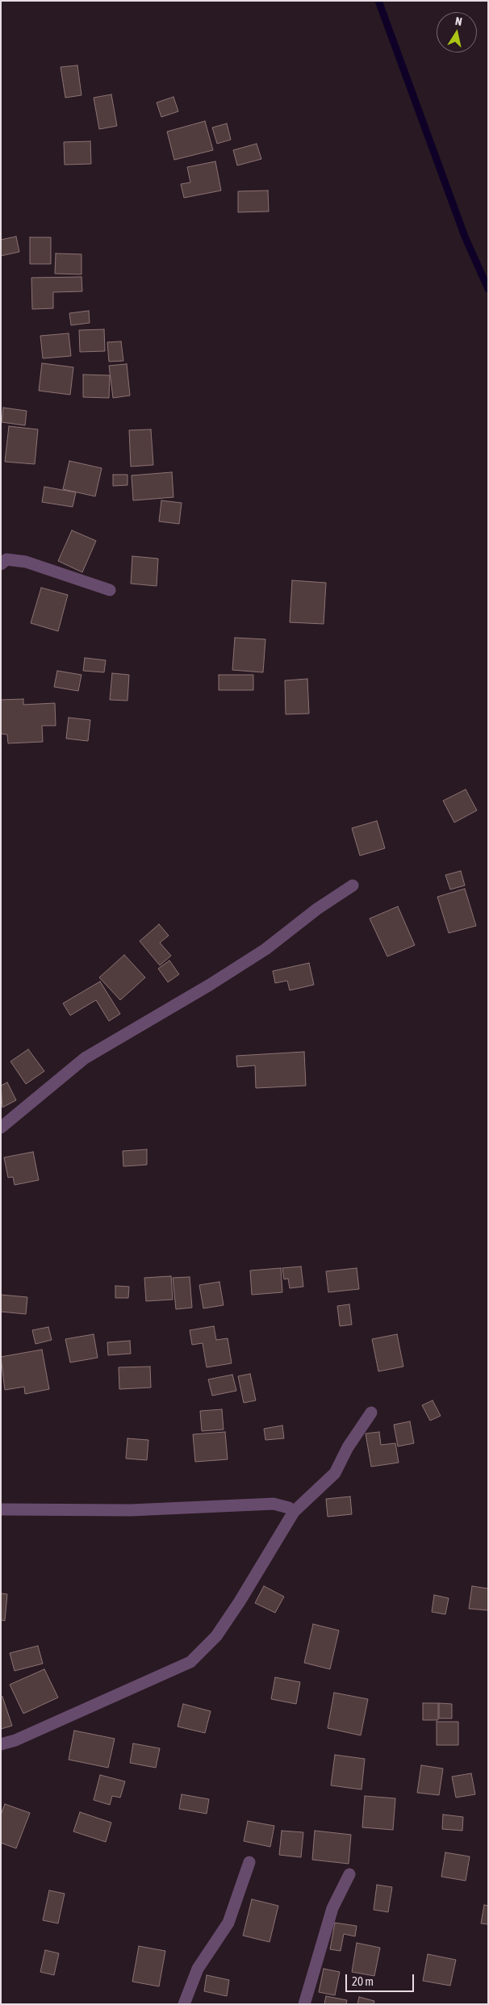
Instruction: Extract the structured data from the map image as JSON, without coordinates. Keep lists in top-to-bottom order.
{
  "scale_bar": "20 m",
  "north": "top"
}
